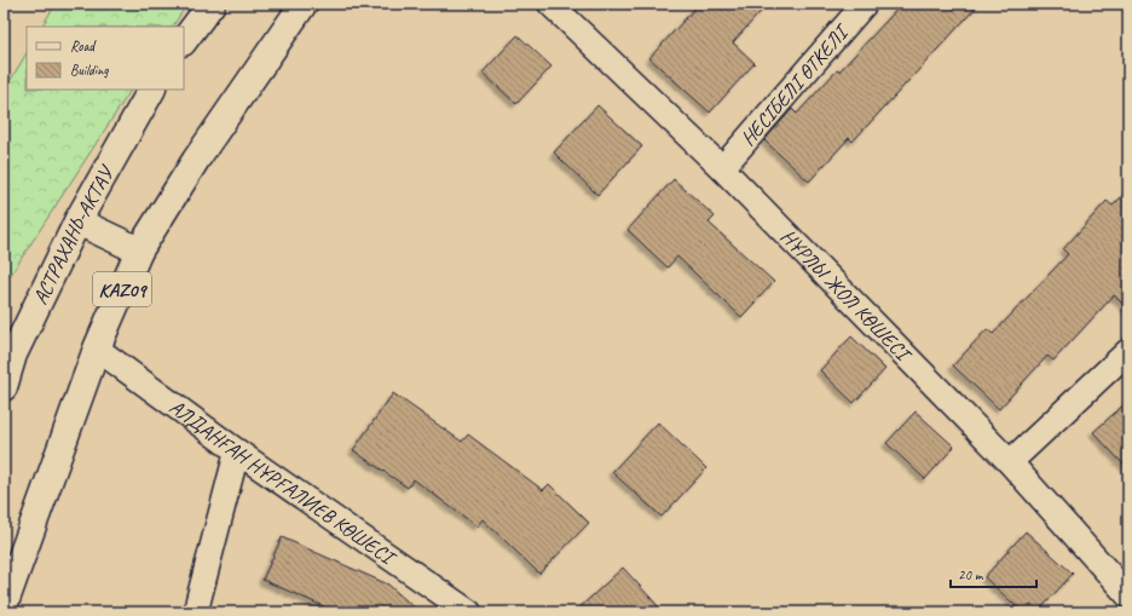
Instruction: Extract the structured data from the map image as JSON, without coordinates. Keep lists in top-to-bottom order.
{
  "streets": {
    "highway": ["АСТРАХАНЬ-АКТАУ", "KAZ09"],
    "street": ["НЕСІБЕЛІ ӨТКЕЛІ", "НҰРЛЫ ЖОЛ КӨШЕСІ", "АЛДАНҒАН НҰРҒАЛИЕВ КӨШЕСІ"]
  },
  "crossings": [
    ["НЕСІБЕЛІ ӨТКЕЛІ", "НҰРЛЫ ЖОЛ КӨШЕСІ"],
    ["KAZ09", "АЛДАНҒАН НҰРҒАЛИЕВ КӨШЕСІ"]
  ],
  "legend": ["Road", "Building"],
  "scale_bar": "20 m"
}
